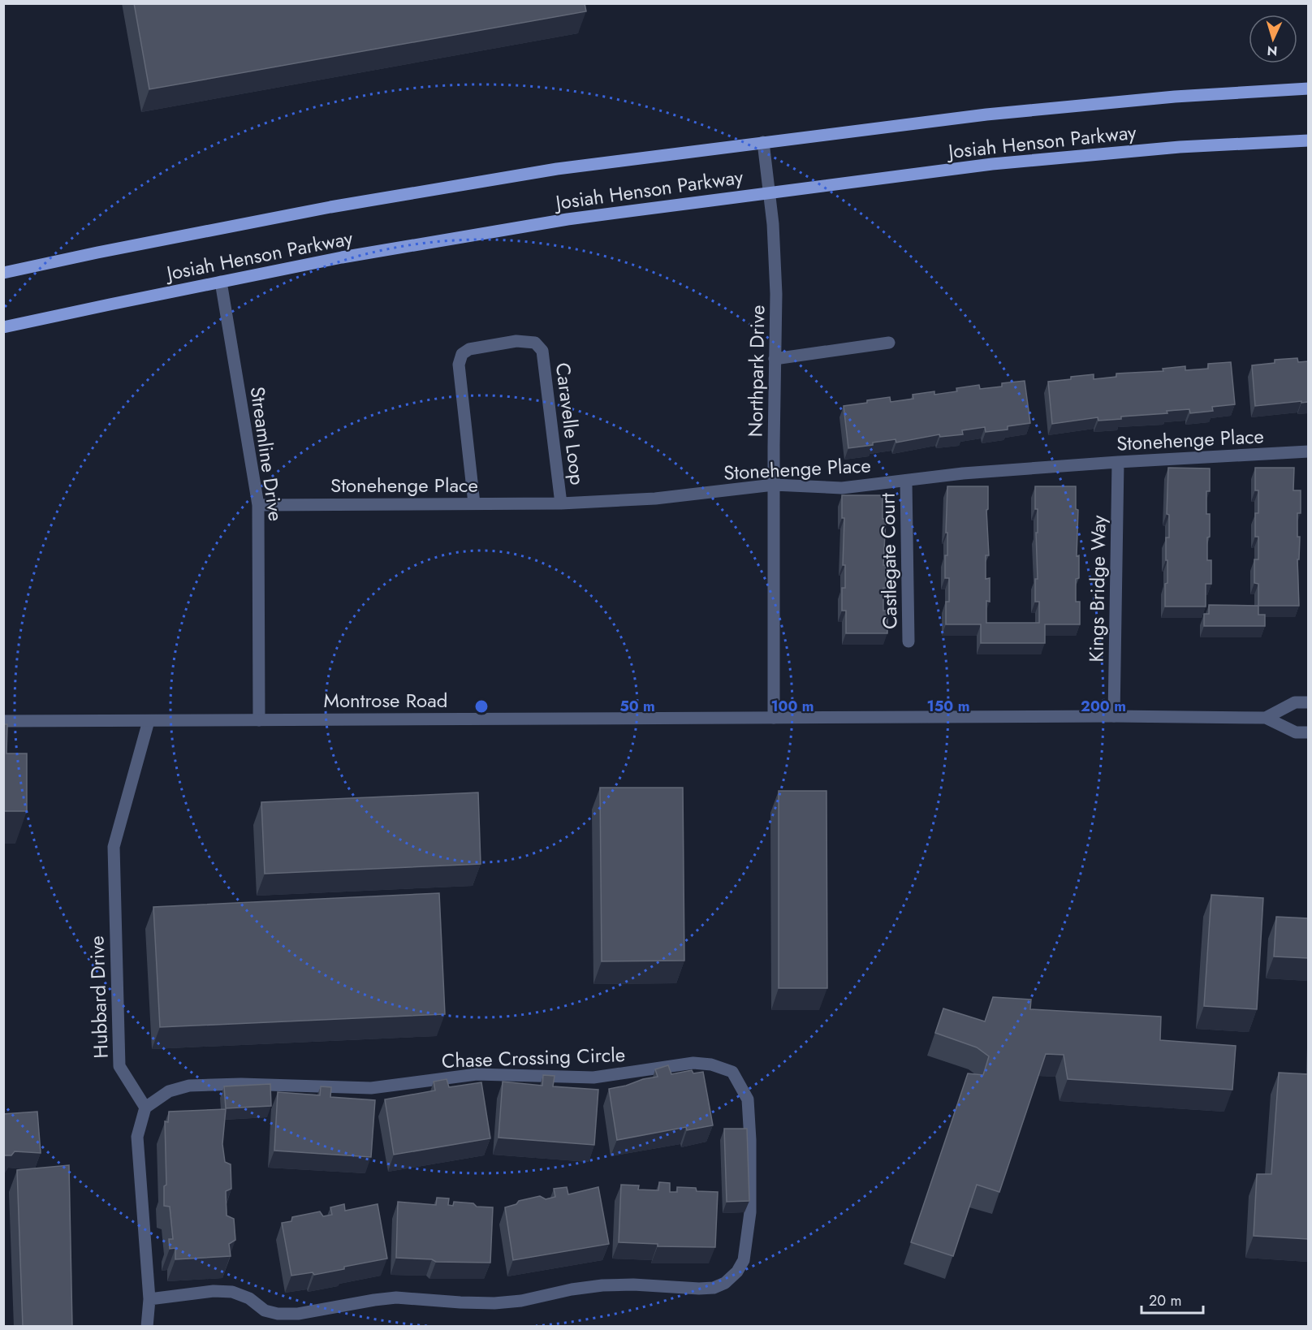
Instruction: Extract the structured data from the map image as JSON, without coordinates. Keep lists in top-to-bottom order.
{
  "streets": {
    "main road": ["Josiah Henson Parkway"],
    "street": [
      "Northpark Drive",
      "Caravelle Loop",
      "Stonehenge Place",
      "Streamline Drive",
      "Castlegate Court",
      "Kings Bridge Way",
      "Montrose Road",
      "Hubbard Drive",
      "Chase Crossing Circle"
    ]
  },
  "crossings": [
    ["Josiah Henson Parkway", "Northpark Drive"],
    ["Josiah Henson Parkway", "Streamline Drive"],
    ["Northpark Drive", "Stonehenge Place"],
    ["Northpark Drive", "Montrose Road"],
    ["Caravelle Loop", "Stonehenge Place"],
    ["Stonehenge Place", "Streamline Drive"],
    ["Stonehenge Place", "Castlegate Court"],
    ["Stonehenge Place", "Kings Bridge Way"],
    ["Streamline Drive", "Montrose Road"],
    ["Kings Bridge Way", "Montrose Road"],
    ["Montrose Road", "Hubbard Drive"],
    ["Hubbard Drive", "Chase Crossing Circle"]
  ],
  "scale_bar": "20 m",
  "north": "bottom",
  "rings": [
    "50 m",
    "100 m",
    "150 m",
    "200 m"
  ]
}
